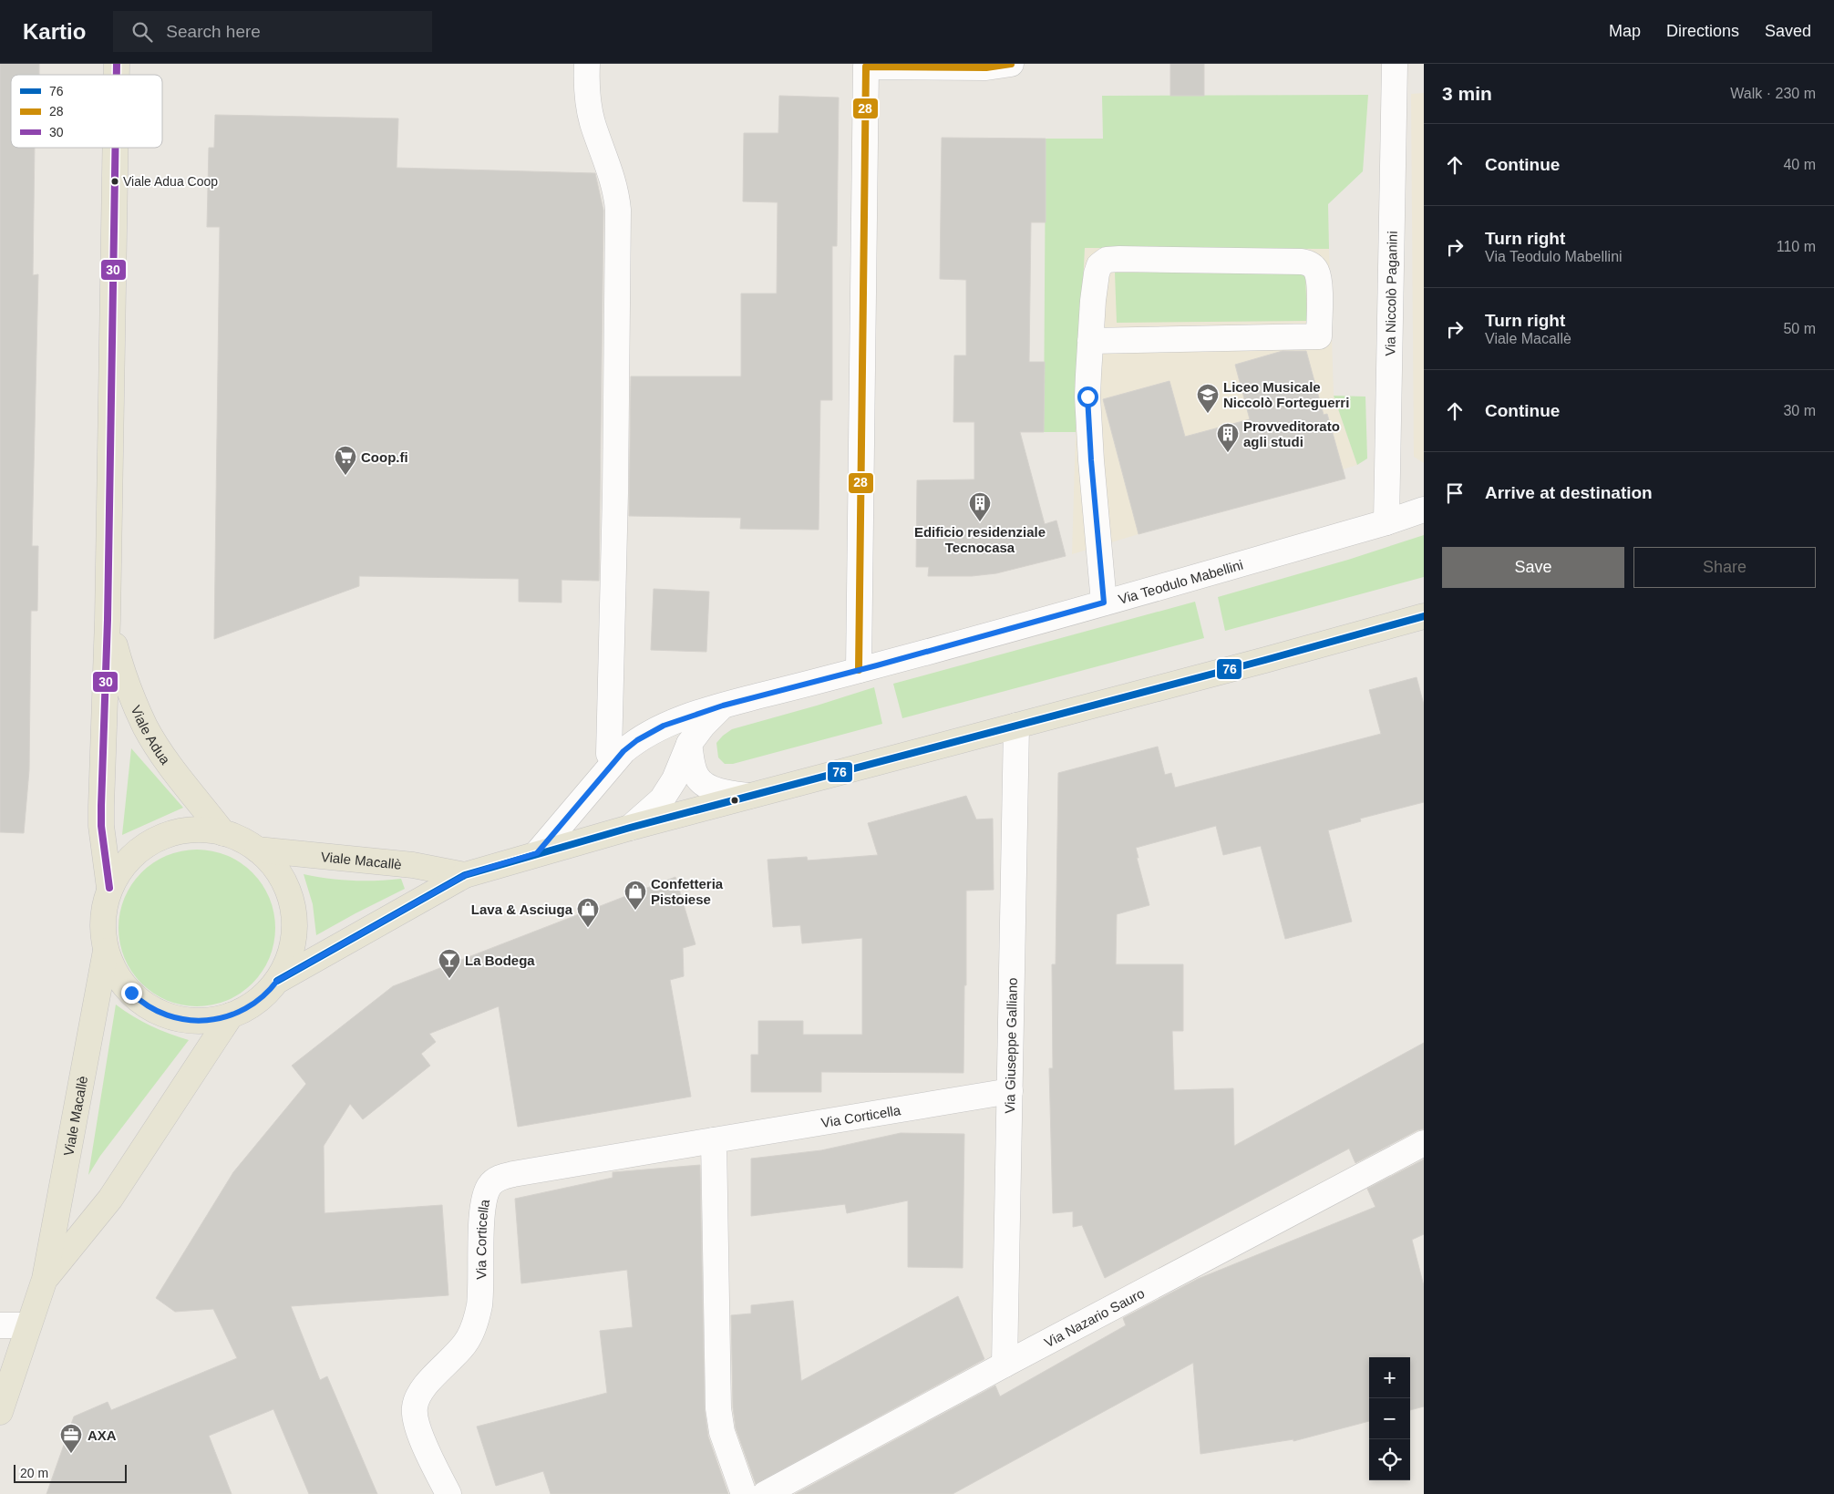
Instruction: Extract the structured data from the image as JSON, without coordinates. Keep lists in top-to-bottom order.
{
  "streets": {
    "main road": ["Viale Adua", "Viale Macallè"],
    "street": [
      "Via Niccolò Paganini",
      "Via Teodulo Mabellini",
      "Via Giuseppe Galliano",
      "Via Corticella",
      "Via Nazario Sauro"
    ]
  },
  "crossings": [
    ["Via Niccolò Paganini", "Via Teodulo Mabellini"],
    ["Via Teodulo Mabellini", "Viale Macallè"],
    ["Viale Macallè", "Via Giuseppe Galliano"],
    ["Via Giuseppe Galliano", "Via Corticella"],
    ["Via Giuseppe Galliano", "Via Nazario Sauro"]
  ],
  "places": {
    "other": ["Viale Adua Coop"],
    "school or university": ["Liceo Musicale Niccolò Forteguerri"],
    "building": ["Provveditorato agli studi", "Edificio residenziale Tecnocasa"],
    "supermarket": ["Coop.fi"],
    "shop": ["Confetteria Pistoiese", "Lava & Asciuga"],
    "bar": ["La Bodega"],
    "office": ["AXA"]
  },
  "lines": ["transit line 28", "transit line 30", "transit line 76"],
  "legend": ["76", "28", "30"],
  "scale_bar": "20 m",
  "page": {
    "header": "Kartio",
    "search": "Search here",
    "nav": ["Map", "Directions", "Saved"],
    "heading": ["3 min", "Walk · 230 m"],
    "list": [
      ["Continue", "40 m"],
      ["Turn right", "Via Teodulo Mabellini", "110 m"],
      ["Turn right", "Viale Macallè", "50 m"],
      ["Continue", "30 m"],
      "Arrive at destination"
    ],
    "buttons": ["Save", "Share"],
    "map_buttons": ["+", "−"],
    "scale": "20 m"
  }
}
